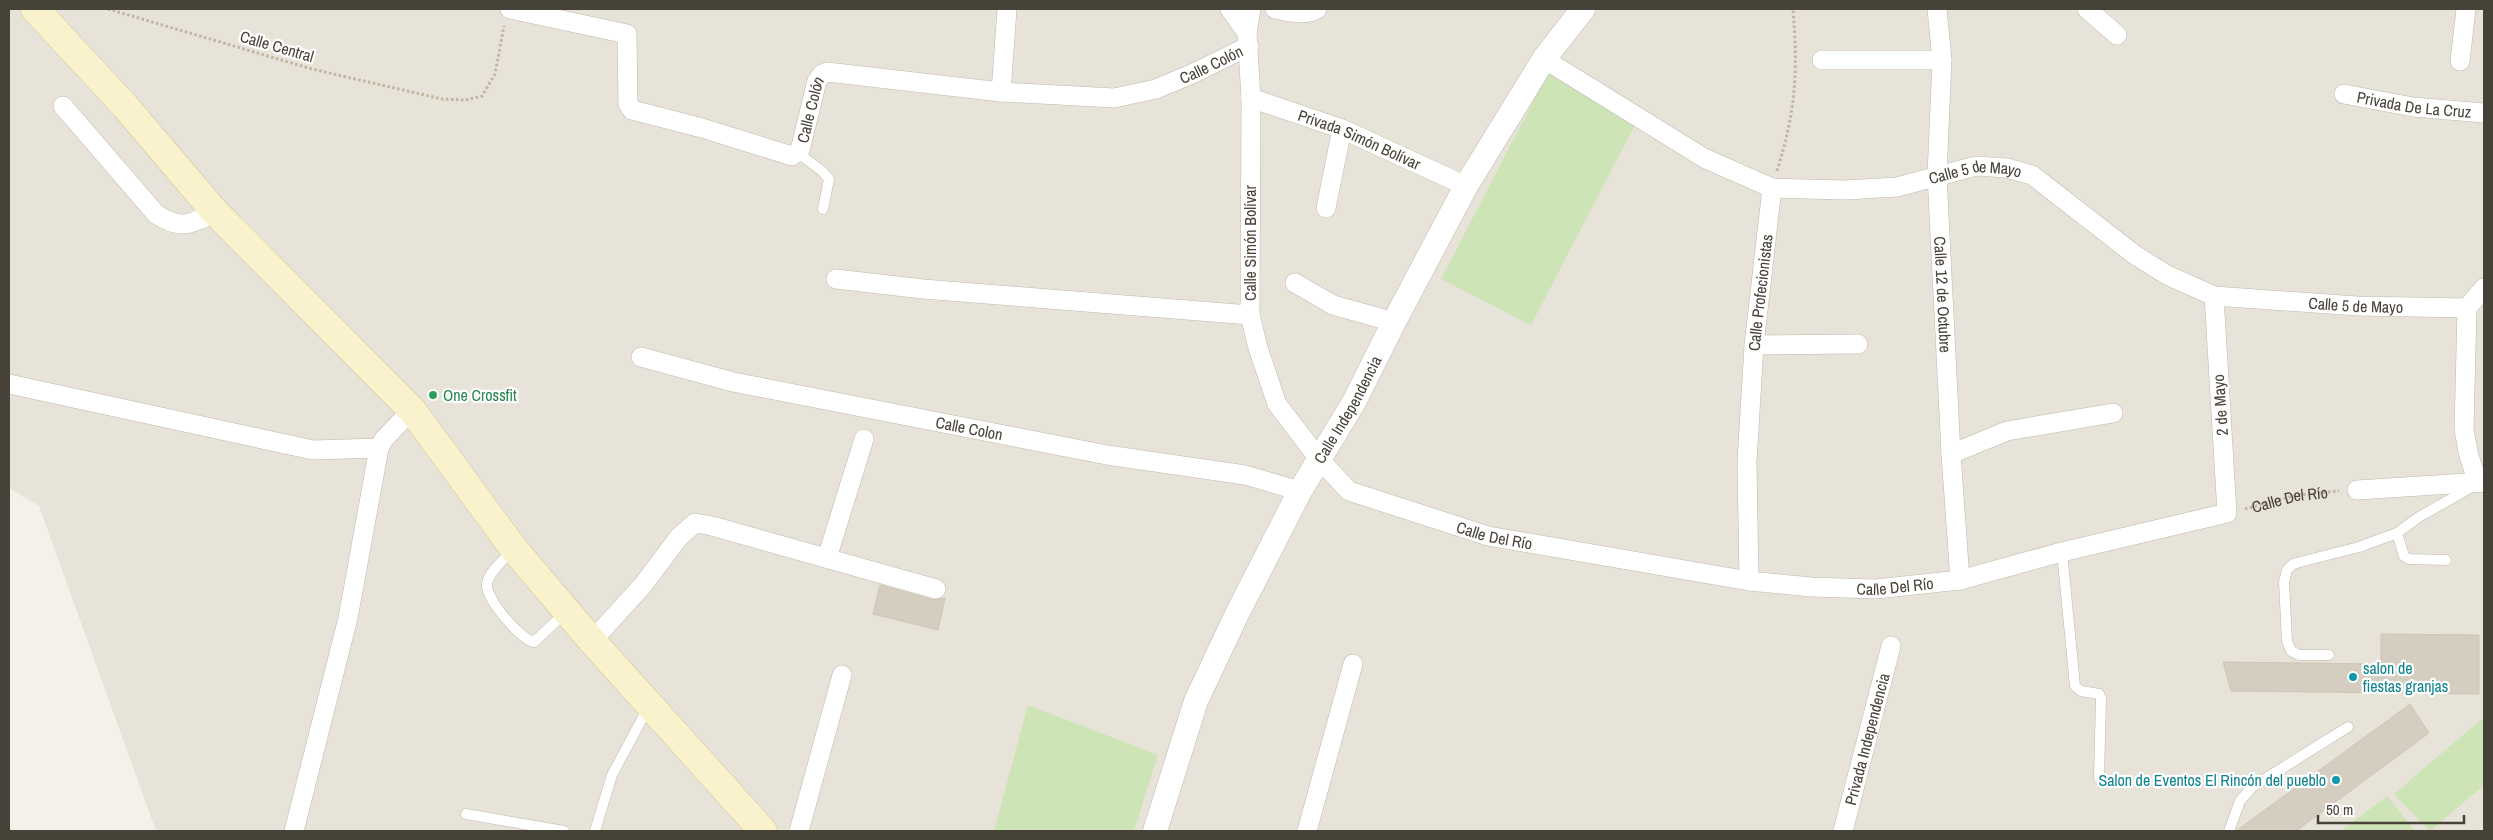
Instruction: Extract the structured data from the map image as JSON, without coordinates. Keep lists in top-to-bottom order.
{
  "streets": {
    "street": [
      "Calle Colón",
      "Privada De La Cruz",
      "Privada Simón Bolívar",
      "Calle 5 de Mayo",
      "Calle Simón Bolívar",
      "Calle Profecionistas",
      "Calle 12 de Octubre",
      "2 de Mayo",
      "Calle Independencia",
      "Calle Colon",
      "Calle Del Río",
      "Privada Independencia"
    ],
    "path": ["Calle Central"]
  },
  "crossings": [
    ["Calle Central", "Calle Colón"],
    ["Calle Colón", "Calle Simón Bolívar"],
    ["Privada Simón Bolívar", "Calle Simón Bolívar"],
    ["Privada Simón Bolívar", "Calle Independencia"],
    ["Calle 5 de Mayo", "Calle Profecionistas"],
    ["Calle 5 de Mayo", "Calle 12 de Octubre"],
    ["Calle 5 de Mayo", "2 de Mayo"],
    ["Calle 5 de Mayo", "Calle Independencia"],
    ["Calle Simón Bolívar", "Calle Independencia"],
    ["Calle Simón Bolívar", "Calle Del Río"],
    ["Calle Profecionistas", "Calle Del Río"],
    ["Calle 12 de Octubre", "Calle Del Río"],
    ["2 de Mayo", "Calle Del Río"],
    ["Calle Independencia", "Calle Colon"],
    ["Calle Independencia", "Calle Del Río"]
  ],
  "places": ["One Crossfit", "salon de fiestas granjas", "Salon de Eventos El Rincón del pueblo"],
  "scale_bar": "50 m"
}
